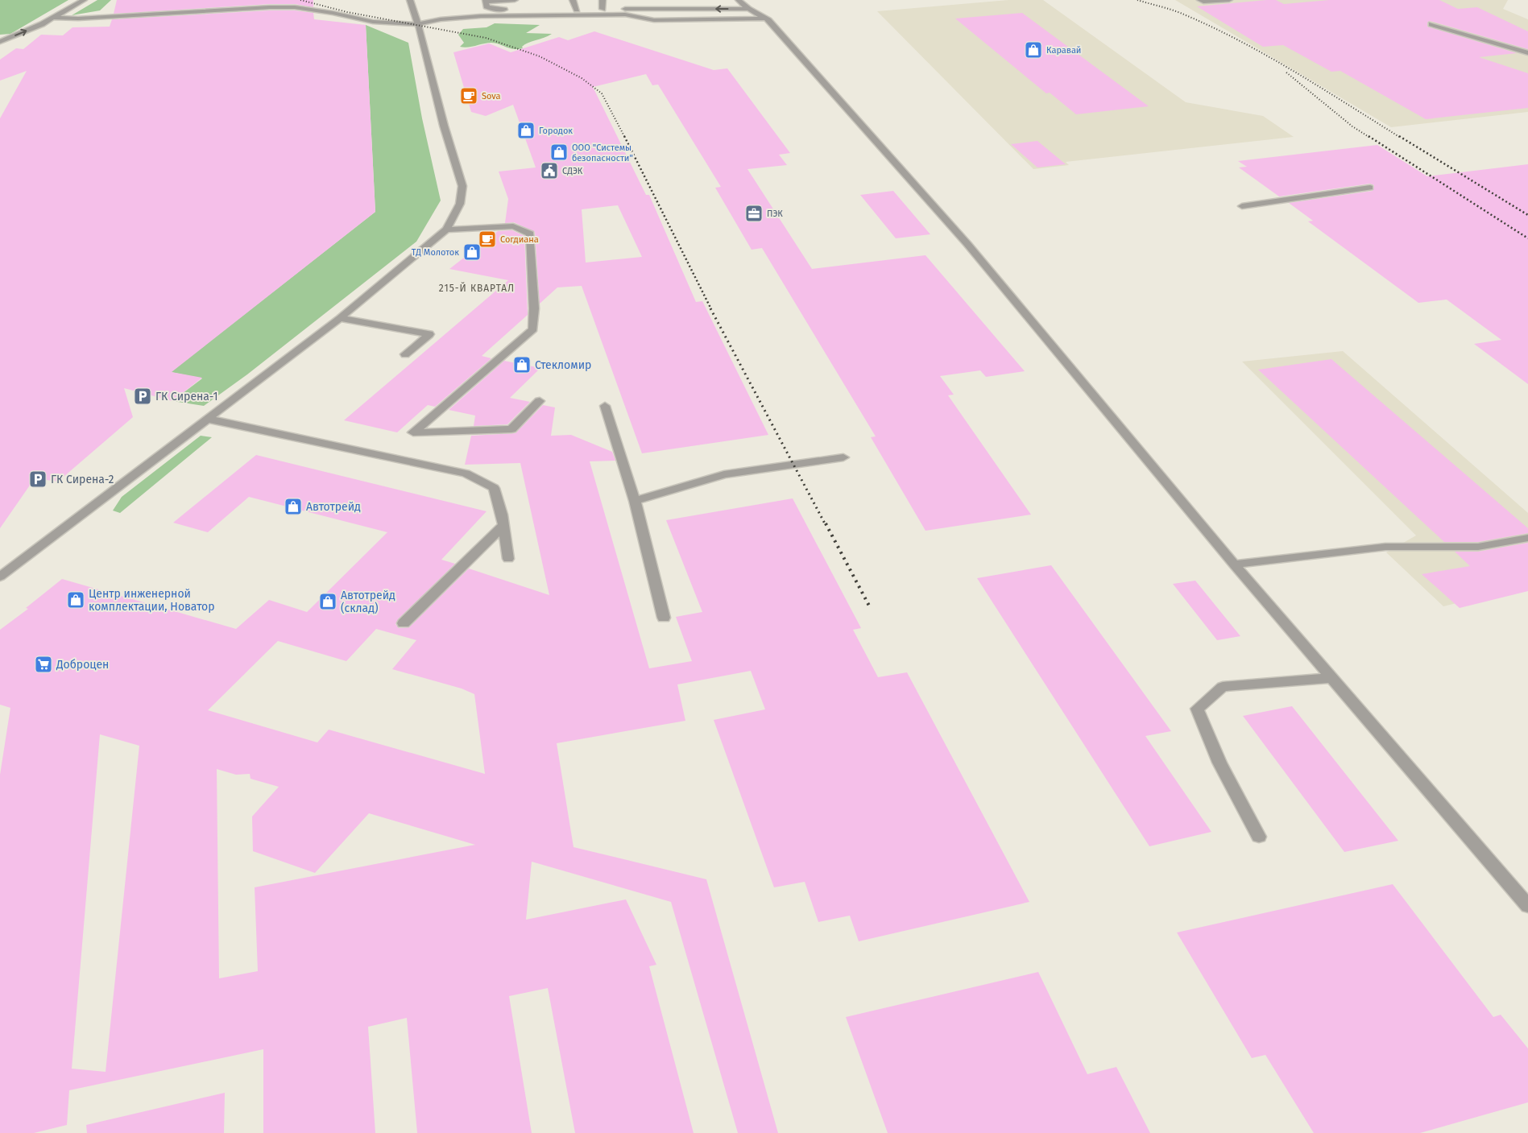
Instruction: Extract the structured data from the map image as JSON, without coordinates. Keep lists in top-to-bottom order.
{
  "districts": ["215-Й КВАРТАЛ"],
  "places": {
    "shop": [
      "Каравай",
      "Городок",
      "ООО \"Системы безопасности\"",
      "ТД Молоток",
      "Стекломир",
      "Автотрейд",
      "Центр инженерной комплектации, Новатор",
      "Автотрейд (склад)"
    ],
    "cafe": ["Sova", "Согдиана"],
    "public building": ["СДЭК"],
    "office": ["ПЭК"],
    "parking": ["ГК Сирена-1", "ГК Сирена-2"],
    "supermarket": ["Доброцен"]
  }
}
